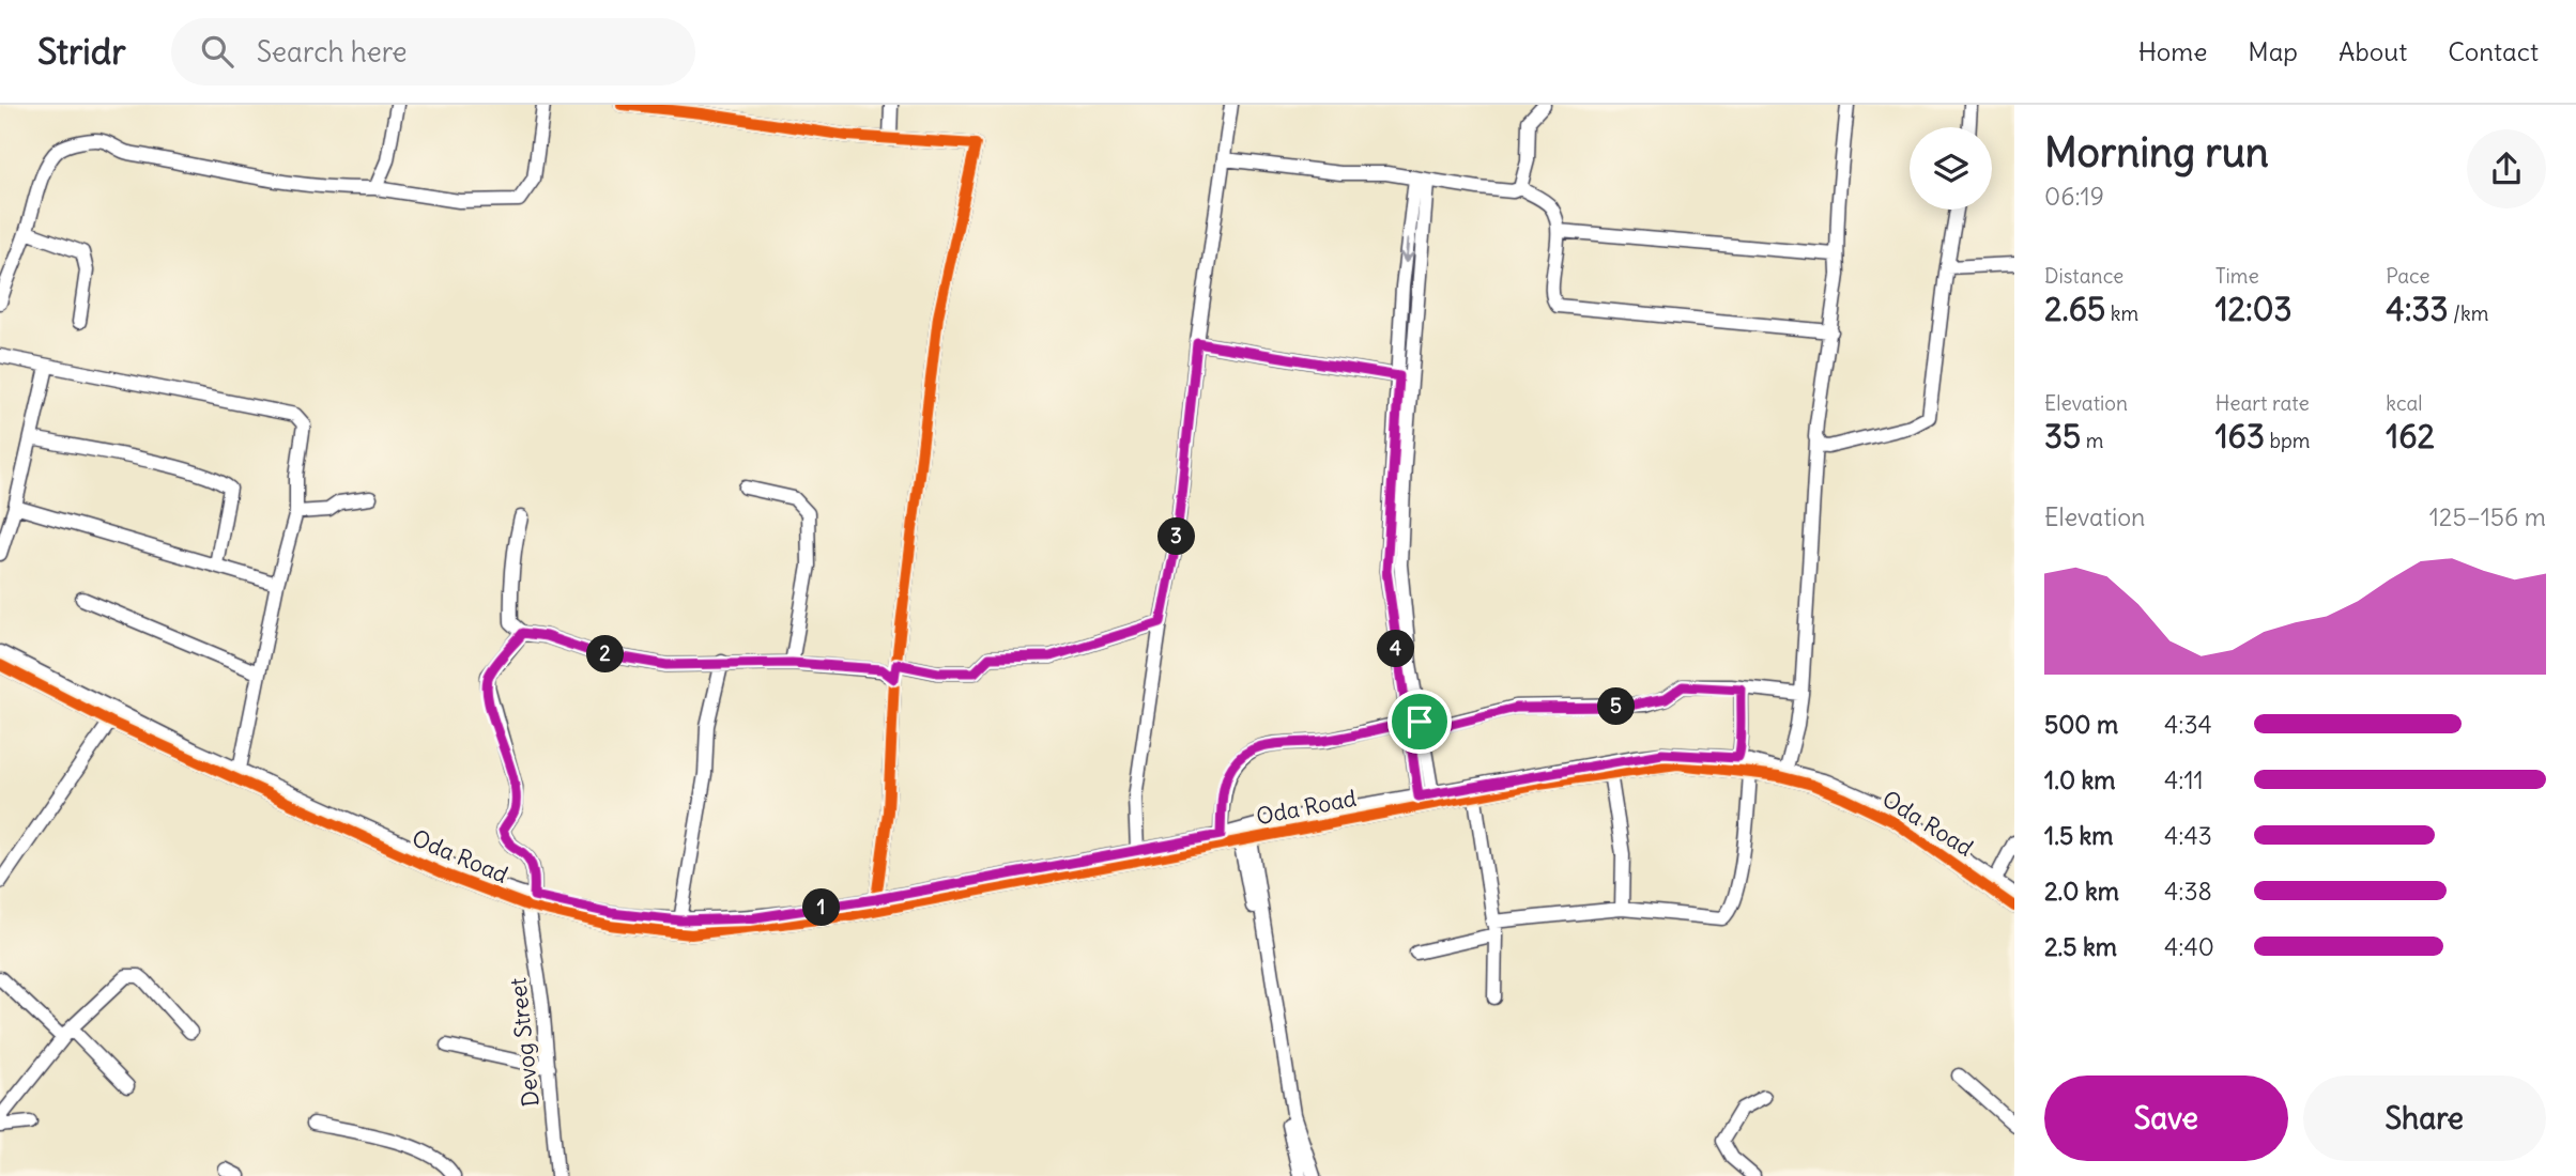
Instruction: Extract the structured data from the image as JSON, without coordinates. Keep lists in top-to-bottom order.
{
  "streets": {
    "street": ["Oda Road", "Devog Street"]
  },
  "crossings": [
    ["Oda Road", "Devog Street"]
  ],
  "page": {
    "header": "Stridr",
    "search": "Search here",
    "nav": [
      "Home",
      "Map",
      "About",
      "Contact"
    ],
    "heading": ["Morning run", "06:19"],
    "stats": [
      ["Distance", "2.65 km"],
      ["Time", "12:03"],
      ["Pace", "4:33 /km"],
      ["Elevation", "35 m"],
      ["Heart rate", "163 bpm"],
      ["kcal", "162"]
    ],
    "chart": ["Elevation", "125–156 m"],
    "pins": [
      "3",
      "4",
      "2",
      "5",
      "1"
    ],
    "list": [
      {
        "name": "500 m",
        "note": "4:34"
      },
      {
        "name": "1.0 km",
        "note": "4:11"
      },
      {
        "name": "1.5 km",
        "note": "4:43"
      },
      {
        "name": "2.0 km",
        "note": "4:38"
      },
      {
        "name": "2.5 km",
        "note": "4:40"
      }
    ],
    "buttons": ["Save", "Share"]
  }
}
